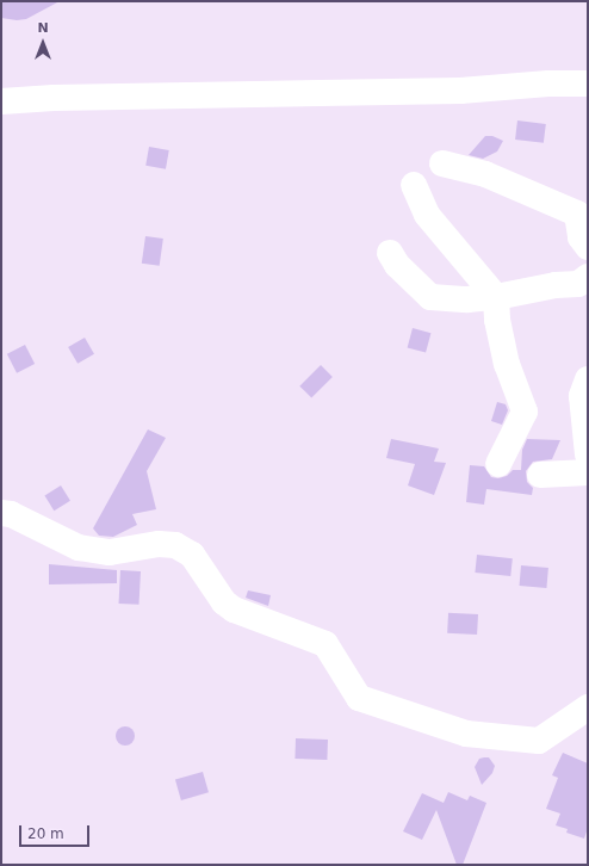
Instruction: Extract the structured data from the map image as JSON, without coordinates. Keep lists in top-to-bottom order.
{
  "scale_bar": "20 m",
  "north": "top"
}
